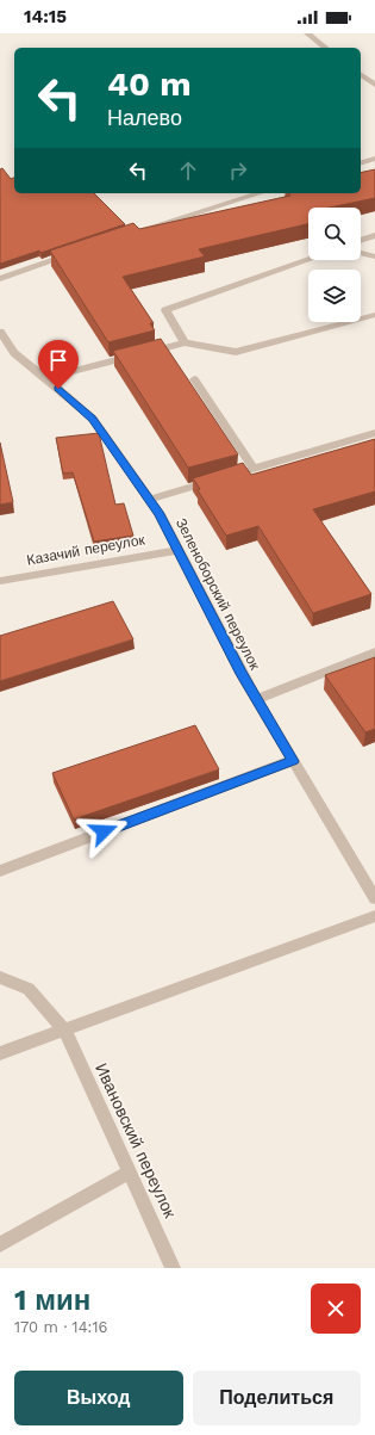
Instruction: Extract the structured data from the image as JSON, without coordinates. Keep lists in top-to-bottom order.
{
  "streets": {
    "street": ["Казачий переулок", "Зеленоборский переулок", "Ивановский переулок"]
  },
  "crossings": [
    ["Казачий переулок", "Зеленоборский переулок"]
  ],
  "page": {
    "status": "14:15",
    "turn": ["40 m", "Налево"],
    "heading": ["1 мин", "170 m · 14:16"],
    "buttons": ["Выход", "Поделиться"]
  }
}
